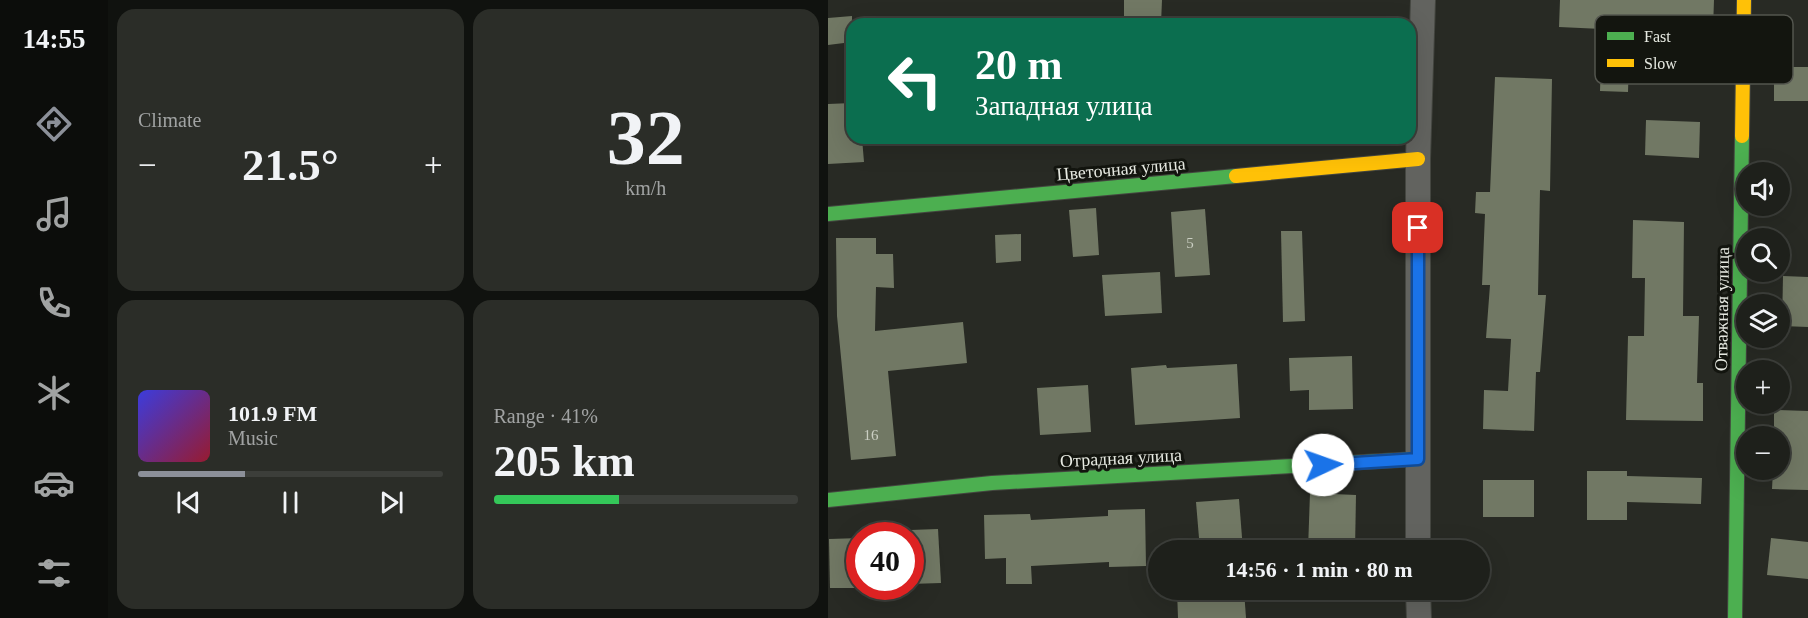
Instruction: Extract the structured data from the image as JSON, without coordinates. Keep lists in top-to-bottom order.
{
  "streets": {
    "street": ["Цветочная улица", "Отважная улица", "Отрадная улица"]
  },
  "house_numbers": ["5", "16"],
  "legend": ["Fast", "Slow"],
  "page": {
    "tabs": "14:55",
    "tile": [
      "Climate",
      ["32", "km/h"],
      ["Range · 41%", "205 km"]
    ],
    "turn": ["20 m", "Западная улица"],
    "heat": ["−", "21.5°", "+"],
    "map_buttons": ["+", "−"],
    "song": ["101.9 FM", "Music"],
    "limit": "40",
    "trip": "14:56 · 1 min · 80 m"
  }
}
